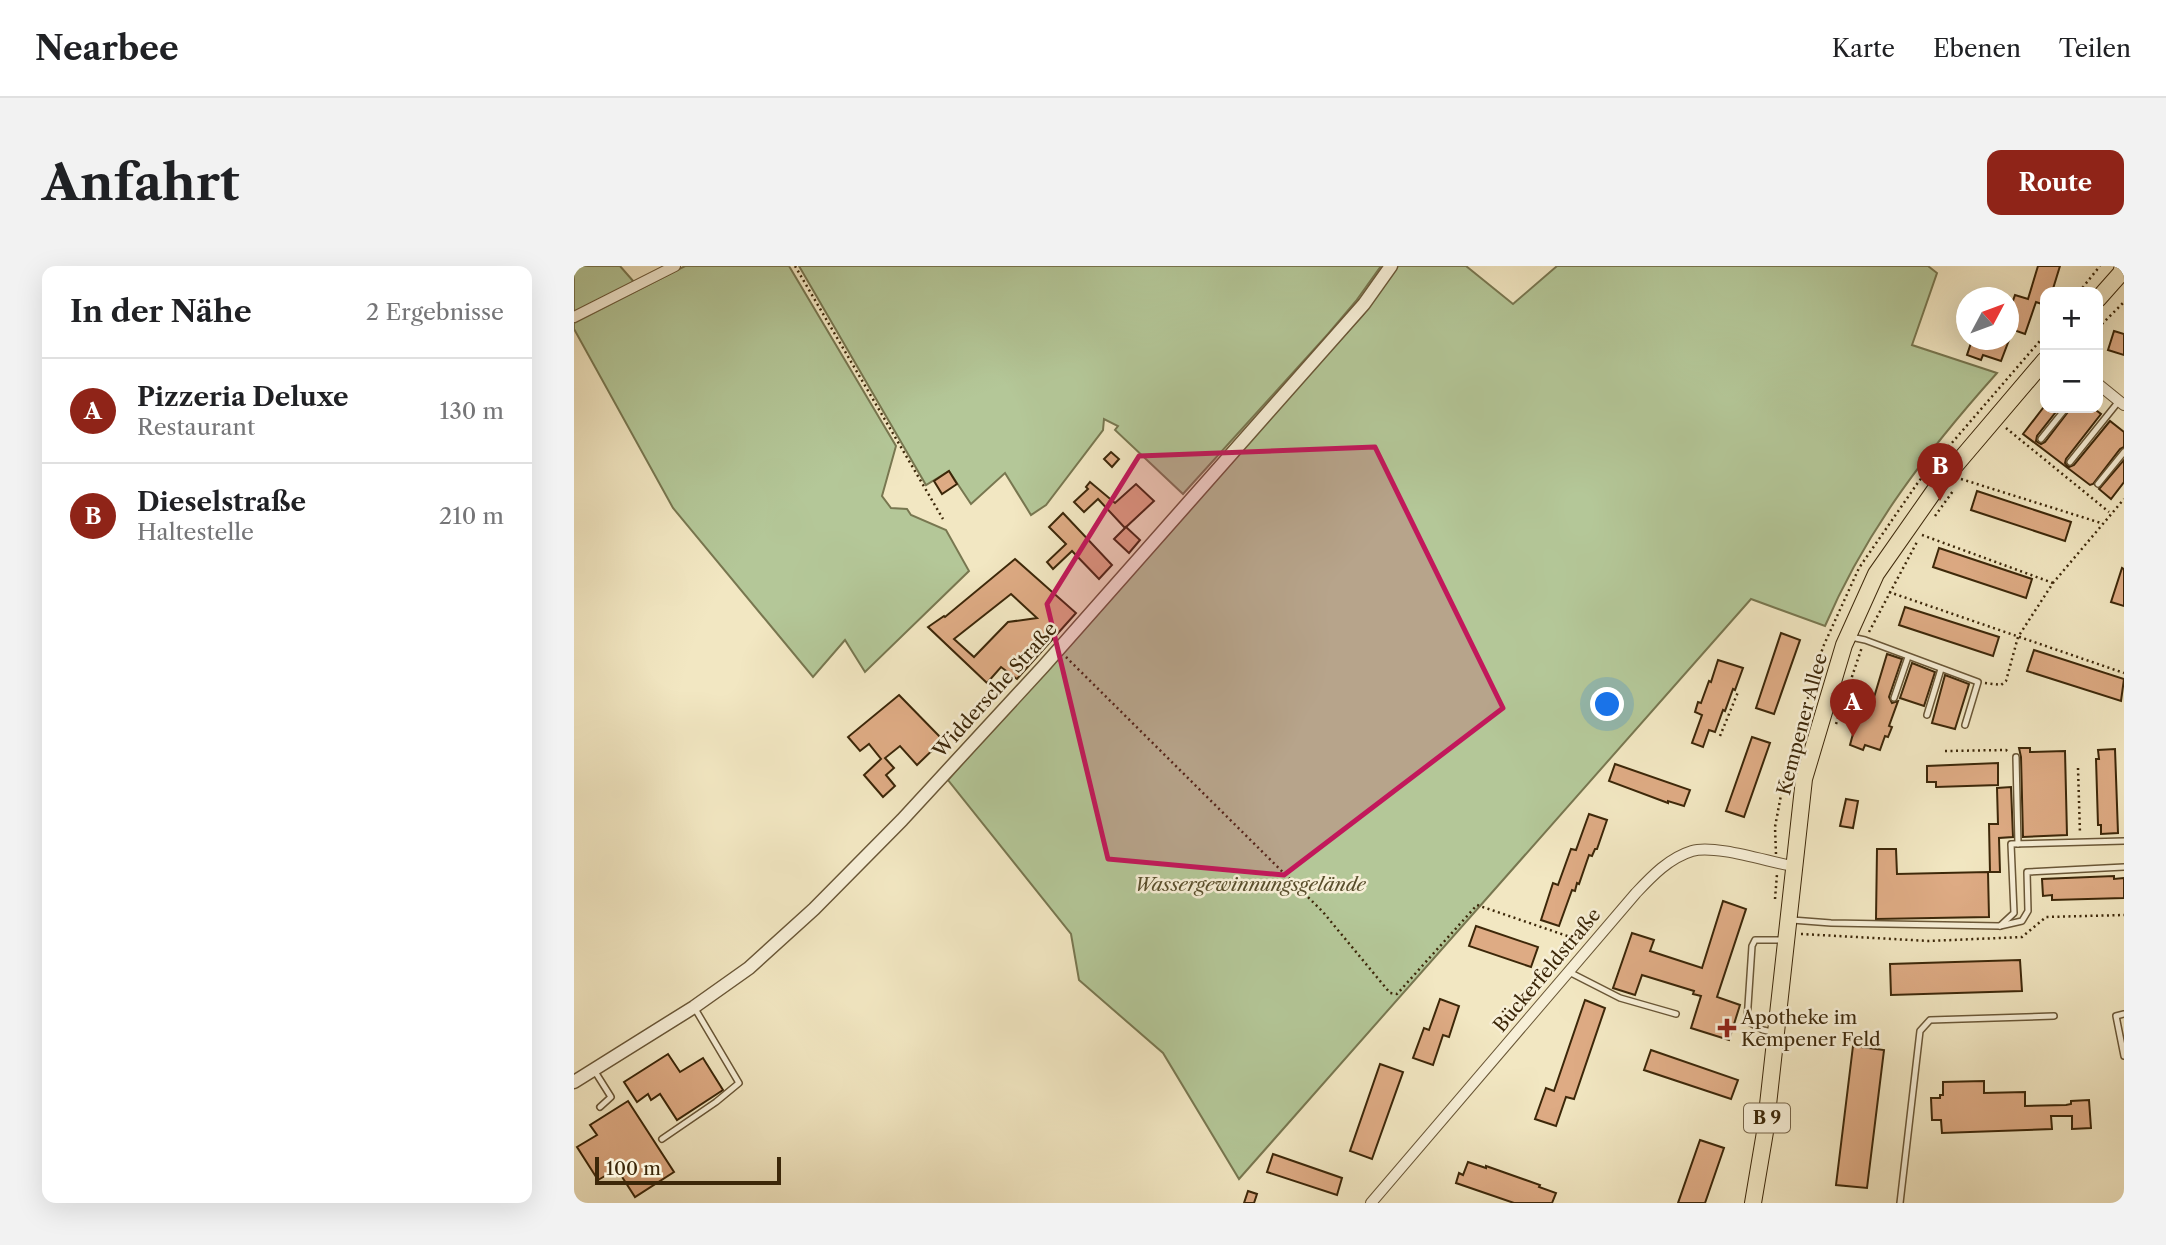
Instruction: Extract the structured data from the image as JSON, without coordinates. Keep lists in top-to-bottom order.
{
  "streets": {
    "main road": ["Kempener Allee", "B 9"],
    "street": ["Widdersche Straße", "Bückerfeldstraße"]
  },
  "crossings": [
    ["Kempener Allee", "Bückerfeldstraße"]
  ],
  "parks": ["Wassergewinnungsgelände"],
  "places": {
    "health": ["Apotheke im Kempener Feld"]
  },
  "scale_bar": "100 m",
  "north": "top right",
  "page": {
    "header": "Nearbee",
    "nav": ["Karte", "Ebenen", "Teilen"],
    "buttons": "Route",
    "title": "Anfahrt",
    "heading": ["In der Nähe", "2 Ergebnisse"],
    "map_buttons": ["+", "−"],
    "list": [
      {
        "mark": "A",
        "name": "Pizzeria Deluxe",
        "note": "Restaurant",
        "value": "130 m"
      },
      {
        "mark": "B",
        "name": "Dieselstraße",
        "note": "Haltestelle",
        "value": "210 m"
      }
    ],
    "pins": ["B", "A"],
    "scale": "100 m"
  }
}
